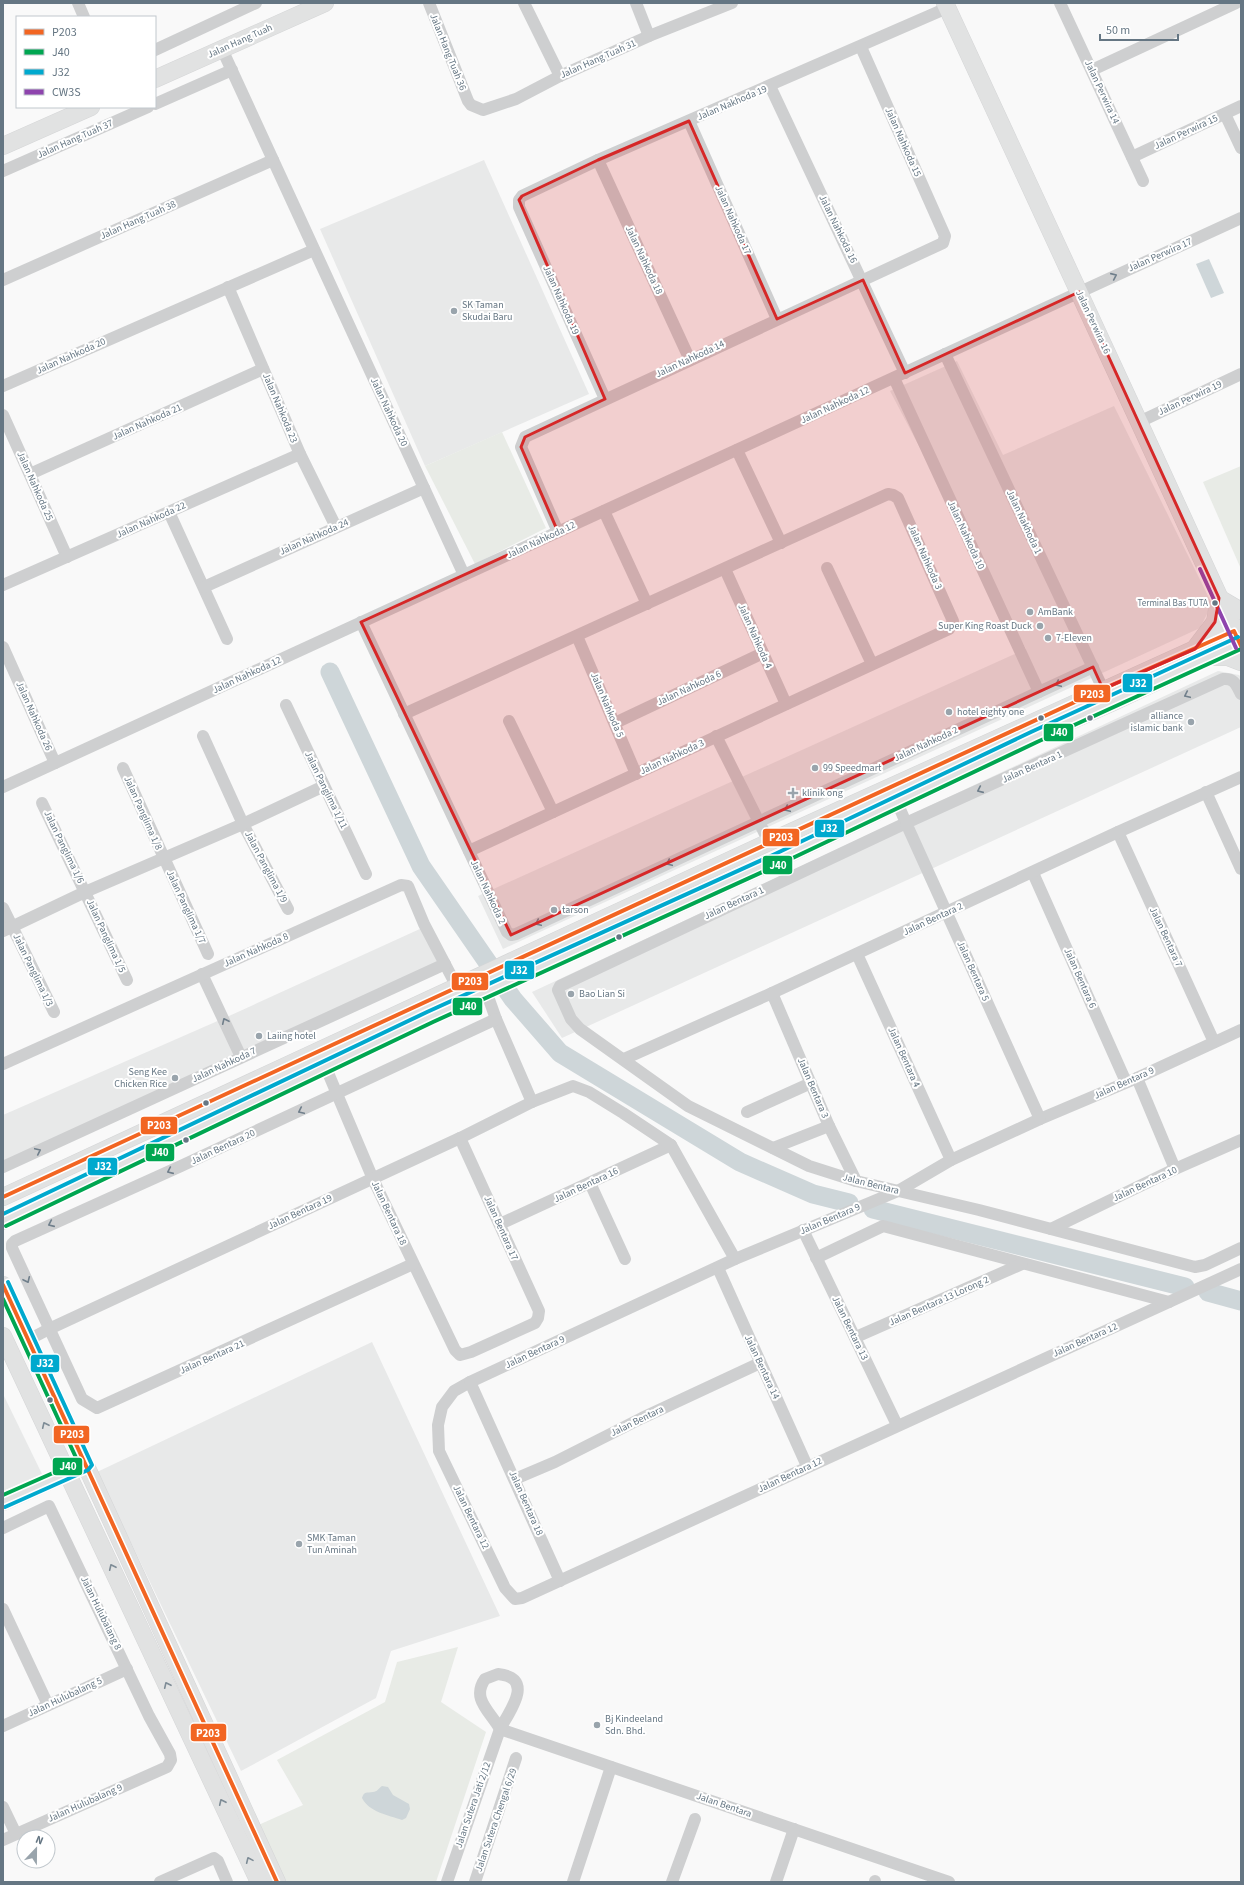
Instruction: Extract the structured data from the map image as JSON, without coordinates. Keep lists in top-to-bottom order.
{
  "streets": {
    "main road": ["Jalan Hang Tuah", "Jalan Perwira 16"],
    "street": [
      "Jalan Hang Tuah 36",
      "Jalan Hang Tuah 31",
      "Jalan Perwira 14",
      "Jalan Nakhoda 19",
      "Jalan Perwira 15",
      "Jalan Hang Tuah 37",
      "Jalan Nahkoda 15",
      "Jalan Hang Tuah 38",
      "Jalan Nahkoda 17",
      "Jalan Nahkoda 16",
      "Jalan Perwira 17",
      "Jalan Nahkoda 18",
      "Jalan Nahkoda 19",
      "Jalan Nahkoda 20",
      "Jalan Nahkoda 14",
      "Jalan Perwira 19",
      "Jalan Nahkoda 12",
      "Jalan Nahkoda 23",
      "Jalan Nahkoda 21",
      "Jalan Nahkoda 25",
      "Jalan Nahkoda 22",
      "Jalan Nakhoda 1",
      "Jalan Nahkoda 10",
      "Jalan Nahkoda 24",
      "Jalan Nahkoda 3",
      "Jalan Nahkoda 4",
      "Jalan Nahkoda 6",
      "Jalan Nahkoda 5",
      "Jalan Nahkoda 26",
      "Jalan Nahkoda 2",
      "Jalan Bentara 1",
      "Jalan Panglima 1/11",
      "Jalan Panglima 1/8",
      "Jalan Panglima 1/6",
      "Jalan Panglima 1/9",
      "Jalan Panglima 1/7",
      "Jalan Bentara 2",
      "Jalan Panglima 1/5",
      "Jalan Bentara 7",
      "Jalan Nahkoda 8",
      "Jalan Panglima 1/3",
      "Jalan Bentara 5",
      "Jalan Bentara 6",
      "Jalan Bentara 4",
      "Jalan Nahkoda 7",
      "Jalan Bentara 9",
      "Jalan Bentara 3",
      "Jalan Bentara 20",
      "Jalan Bentara",
      "Jalan Bentara 10",
      "Jalan Bentara 16",
      "Jalan Bentara 19",
      "Jalan Bentara 18",
      "Jalan Bentara 17",
      "Jalan Bentara 13 Lorong 2",
      "Jalan Bentara 13",
      "Jalan Bentara 12",
      "Jalan Bentara 21",
      "Jalan Bentara 14",
      "Jalan Hulubalang 8",
      "Jalan Hulubalang 5",
      "Jalan Hulubalang 9",
      "Jalan Sutera Jati 2/12",
      "Jalan Sutera Chengal 6/29"
    ]
  },
  "crossings": [
    ["Jalan Hang Tuah", "Jalan Nahkoda 20"],
    ["Jalan Hang Tuah 36", "Jalan Hang Tuah 31"],
    ["Jalan Perwira 14", "Jalan Perwira 15"],
    ["Jalan Nakhoda 19", "Jalan Nahkoda 15"],
    ["Jalan Nakhoda 19", "Jalan Nahkoda 17"],
    ["Jalan Nakhoda 19", "Jalan Nahkoda 16"],
    ["Jalan Nakhoda 19", "Jalan Nahkoda 18"],
    ["Jalan Nakhoda 19", "Jalan Nahkoda 19"],
    ["Jalan Nakhoda 19", "Jalan Perwira 16"],
    ["Jalan Nahkoda 15", "Jalan Nahkoda 14"],
    ["Jalan Hang Tuah 38", "Jalan Nahkoda 20"],
    ["Jalan Nahkoda 17", "Jalan Nahkoda 14"],
    ["Jalan Nahkoda 16", "Jalan Nahkoda 14"],
    ["Jalan Nahkoda 16", "Jalan Nahkoda 12"],
    ["Jalan Nahkoda 16", "Jalan Nahkoda 10"],
    ["Jalan Perwira 17", "Jalan Perwira 16"],
    ["Jalan Perwira 17", "Jalan Nahkoda 12"],
    ["Jalan Nahkoda 18", "Jalan Nahkoda 14"],
    ["Jalan Nahkoda 19", "Jalan Nahkoda 14"],
    ["Jalan Perwira 16", "Jalan Perwira 19"],
    ["Jalan Perwira 16", "Jalan Nahkoda 12"],
    ["Jalan Nahkoda 20", "Jalan Nahkoda 12"],
    ["Jalan Nahkoda 20", "Jalan Nahkoda 23"],
    ["Jalan Nahkoda 20", "Jalan Nahkoda 24"],
    ["Jalan Nahkoda 14", "Jalan Nahkoda 12"],
    ["Jalan Nahkoda 12", "Jalan Nakhoda 1"],
    ["Jalan Nahkoda 12", "Jalan Nahkoda 10"],
    ["Jalan Nahkoda 12", "Jalan Nahkoda 26"],
    ["Jalan Nahkoda 12", "Jalan Nahkoda 2"],
    ["Jalan Nahkoda 23", "Jalan Nahkoda 21"],
    ["Jalan Nahkoda 23", "Jalan Nahkoda 22"],
    ["Jalan Nahkoda 23", "Jalan Nahkoda 24"],
    ["Jalan Nahkoda 21", "Jalan Nahkoda 25"],
    ["Jalan Nahkoda 25", "Jalan Nahkoda 22"],
    ["Jalan Nakhoda 1", "Jalan Nahkoda 2"],
    ["Jalan Nahkoda 10", "Jalan Nahkoda 2"],
    ["Jalan Nahkoda 3", "Jalan Nahkoda 4"],
    ["Jalan Nahkoda 3", "Jalan Nahkoda 5"],
    ["Jalan Nahkoda 3", "Jalan Nahkoda 2"],
    ["Jalan Nahkoda 4", "Jalan Nahkoda 6"],
    ["Jalan Nahkoda 6", "Jalan Nahkoda 5"],
    ["Jalan Bentara 1", "Jalan Bentara 5"],
    ["Jalan Bentara 1", "Jalan Bentara"],
    ["Jalan Panglima 1/8", "Jalan Panglima 1/7"],
    ["Jalan Panglima 1/6", "Jalan Panglima 1/5"],
    ["Jalan Bentara 2", "Jalan Bentara 7"],
    ["Jalan Bentara 2", "Jalan Bentara 5"],
    ["Jalan Bentara 2", "Jalan Bentara 6"],
    ["Jalan Bentara 2", "Jalan Bentara 4"],
    ["Jalan Bentara 2", "Jalan Bentara 3"],
    ["Jalan Bentara 2", "Jalan Bentara"],
    ["Jalan Bentara 7", "Jalan Bentara 9"],
    ["Jalan Nahkoda 8", "Jalan Nahkoda 7"],
    ["Jalan Bentara 5", "Jalan Bentara 9"],
    ["Jalan Bentara 6", "Jalan Bentara 9"],
    ["Jalan Bentara 6", "Jalan Bentara 10"],
    ["Jalan Bentara 4", "Jalan Bentara 9"],
    ["Jalan Bentara 9", "Jalan Bentara"],
    ["Jalan Bentara 9", "Jalan Bentara 18"],
    ["Jalan Bentara 9", "Jalan Bentara 13"],
    ["Jalan Bentara 9", "Jalan Bentara 12"],
    ["Jalan Bentara 9", "Jalan Bentara 14"],
    ["Jalan Bentara 3", "Jalan Bentara"],
    ["Jalan Bentara 20", "Jalan Bentara 19"],
    ["Jalan Bentara 20", "Jalan Bentara 18"],
    ["Jalan Bentara 20", "Jalan Bentara 21"],
    ["Jalan Bentara", "Jalan Bentara 10"],
    ["Jalan Bentara", "Jalan Bentara 18"],
    ["Jalan Bentara", "Jalan Bentara 14"],
    ["Jalan Bentara", "Jalan Sutera Jati 2/12"],
    ["Jalan Bentara 16", "Jalan Bentara 19"],
    ["Jalan Bentara 16", "Jalan Bentara 17"],
    ["Jalan Bentara 19", "Jalan Bentara 18"],
    ["Jalan Bentara 19", "Jalan Bentara 17"],
    ["Jalan Bentara 19", "Jalan Bentara 21"],
    ["Jalan Bentara 18", "Jalan Bentara 17"],
    ["Jalan Bentara 18", "Jalan Bentara 12"],
    ["Jalan Bentara 18", "Jalan Bentara 21"],
    ["Jalan Bentara 13 Lorong 2", "Jalan Bentara 13"],
    ["Jalan Bentara 13", "Jalan Bentara 12"],
    ["Jalan Bentara 12", "Jalan Bentara 14"],
    ["Jalan Hulubalang 8", "Jalan Hulubalang 5"],
    ["Jalan Hulubalang 8", "Jalan Hulubalang 9"]
  ],
  "one_way": [
    "Jalan Perwira 17",
    "Jalan Nahkoda 2",
    "Jalan Bentara 1",
    "Jalan Nahkoda 7",
    "Jalan Bentara 20"
  ],
  "places": {
    "other": [
      "SK Taman Skudai Baru",
      "Terminal Bas TUTA",
      "AmBank",
      "Super King Roast Duck",
      "7-Eleven",
      "hotel eighty one",
      "alliance islamic bank",
      "99 Speedmart",
      "tarson",
      "Bao Lian Si",
      "Laiing hotel",
      "Seng Kee Chicken Rice",
      "SMK Taman Tun Aminah",
      "Bj Kindeeland Sdn. Bhd."
    ],
    "health": ["klinik ong"]
  },
  "lines": [
    "transit line CW3S",
    "transit line P203",
    "transit line J32",
    "transit line J40"
  ],
  "legend": [
    "P203",
    "J40",
    "J32",
    "CW3S"
  ],
  "scale_bar": "50 m",
  "north": "top"
}
